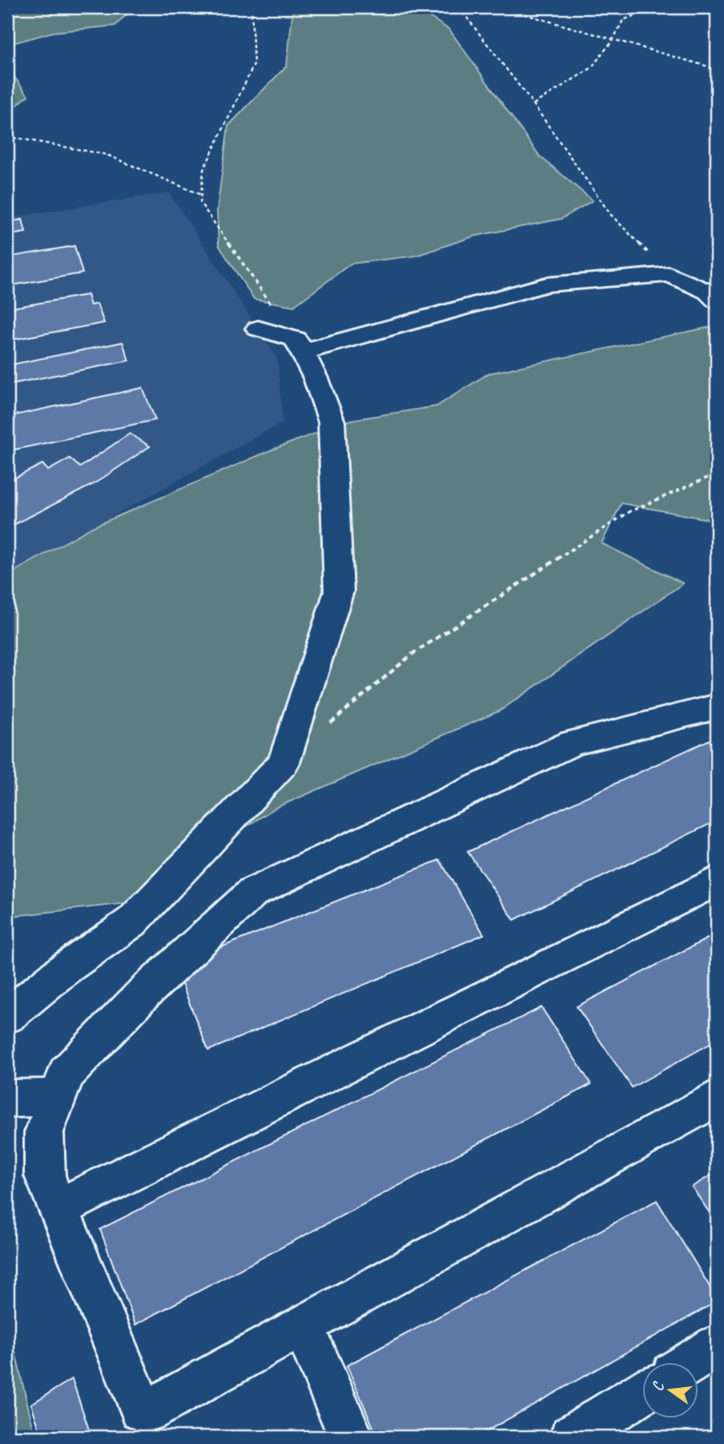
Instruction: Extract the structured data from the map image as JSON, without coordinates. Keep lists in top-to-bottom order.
{
  "north": "left"
}
